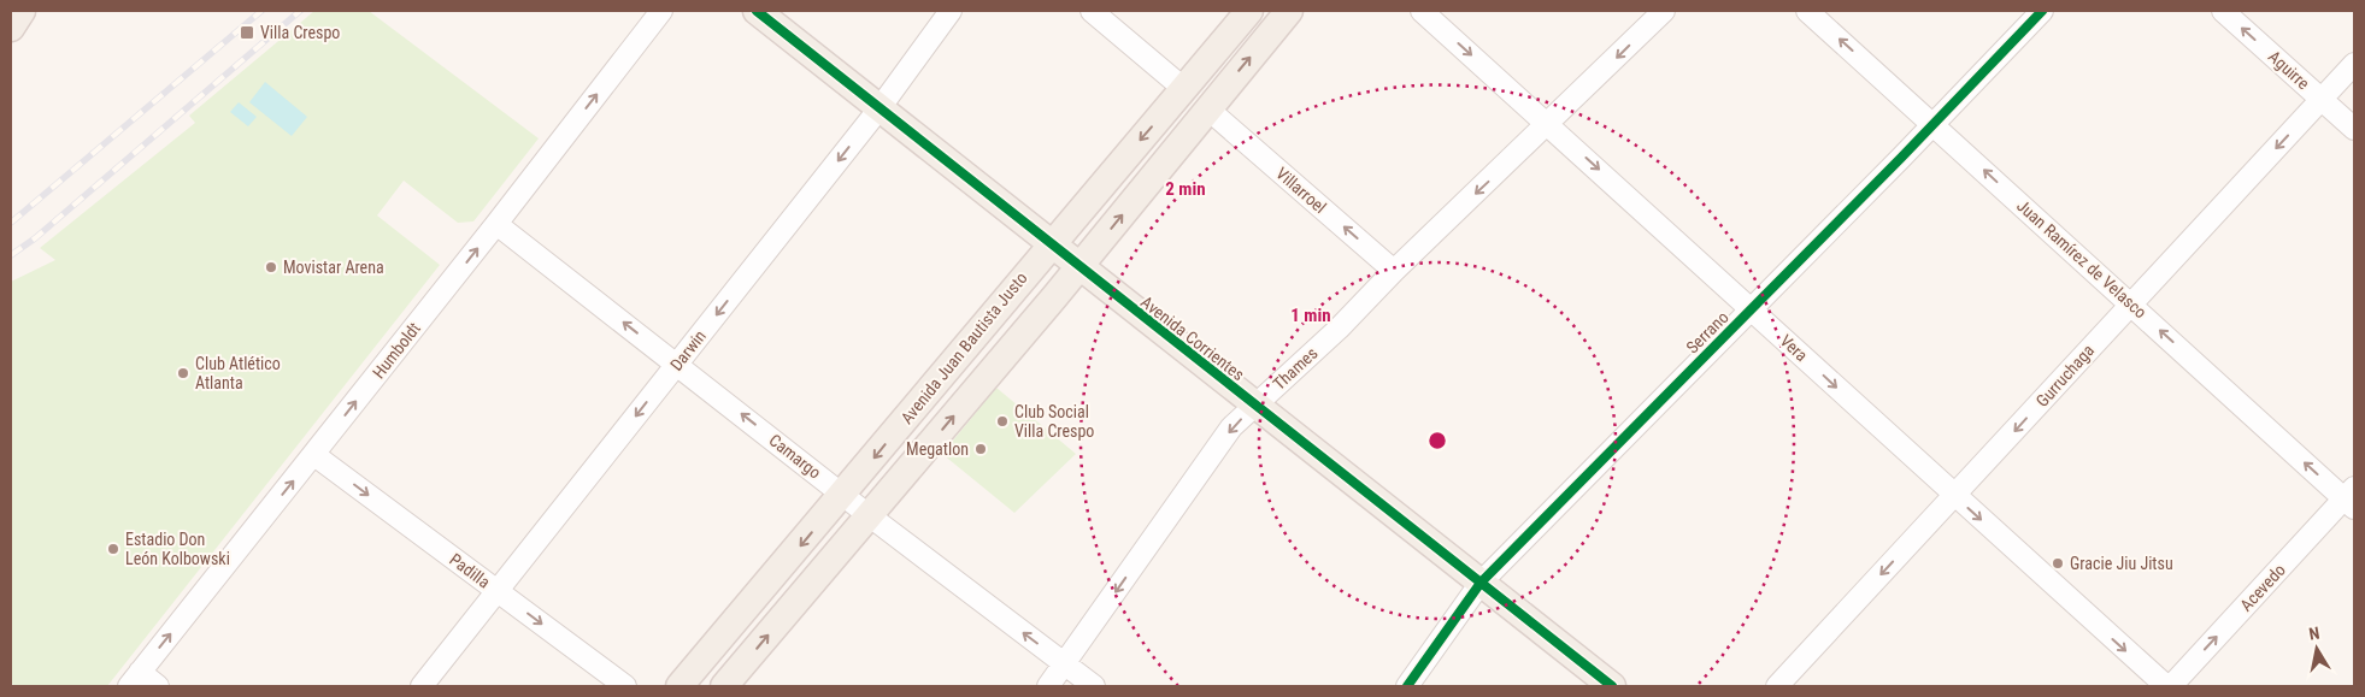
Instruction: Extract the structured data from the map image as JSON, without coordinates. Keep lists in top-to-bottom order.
{
  "streets": {
    "main road": ["Avenida Corrientes", "Avenida Juan Bautista Justo"],
    "street": [
      "Aguirre",
      "Villarroel",
      "Juan Ramírez de Velasco",
      "Serrano",
      "Vera",
      "Humboldt",
      "Darwin",
      "Thames",
      "Gurruchaga",
      "Camargo",
      "Padilla",
      "Acevedo"
    ]
  },
  "crossings": [
    ["Aguirre", "Gurruchaga"],
    ["Villarroel", "Avenida Juan Bautista Justo"],
    ["Villarroel", "Thames"],
    ["Juan Ramírez de Velasco", "Serrano"],
    ["Juan Ramírez de Velasco", "Gurruchaga"],
    ["Juan Ramírez de Velasco", "Acevedo"],
    ["Serrano", "Avenida Corrientes"],
    ["Serrano", "Vera"],
    ["Avenida Corrientes", "Avenida Juan Bautista Justo"],
    ["Avenida Corrientes", "Darwin"],
    ["Avenida Corrientes", "Thames"],
    ["Avenida Juan Bautista Justo", "Camargo"],
    ["Vera", "Thames"],
    ["Vera", "Gurruchaga"],
    ["Humboldt", "Camargo"],
    ["Humboldt", "Padilla"],
    ["Darwin", "Camargo"],
    ["Darwin", "Padilla"],
    ["Thames", "Camargo"]
  ],
  "one_way": [
    "Aguirre",
    "Villarroel",
    "Juan Ramírez de Velasco",
    "Vera",
    "Humboldt",
    "Darwin",
    "Thames",
    "Gurruchaga",
    "Camargo",
    "Padilla",
    "Acevedo"
  ],
  "places": {
    "transit": ["Villa Crespo"],
    "other": [
      "Movistar Arena",
      "Club Atlético Atlanta",
      "Club Social Villa Crespo",
      "Megatlon",
      "Estadio Don León Kolbowski",
      "Gracie Jiu Jitsu"
    ]
  },
  "north": "top",
  "rings": ["2 min", "1 min"]
}
